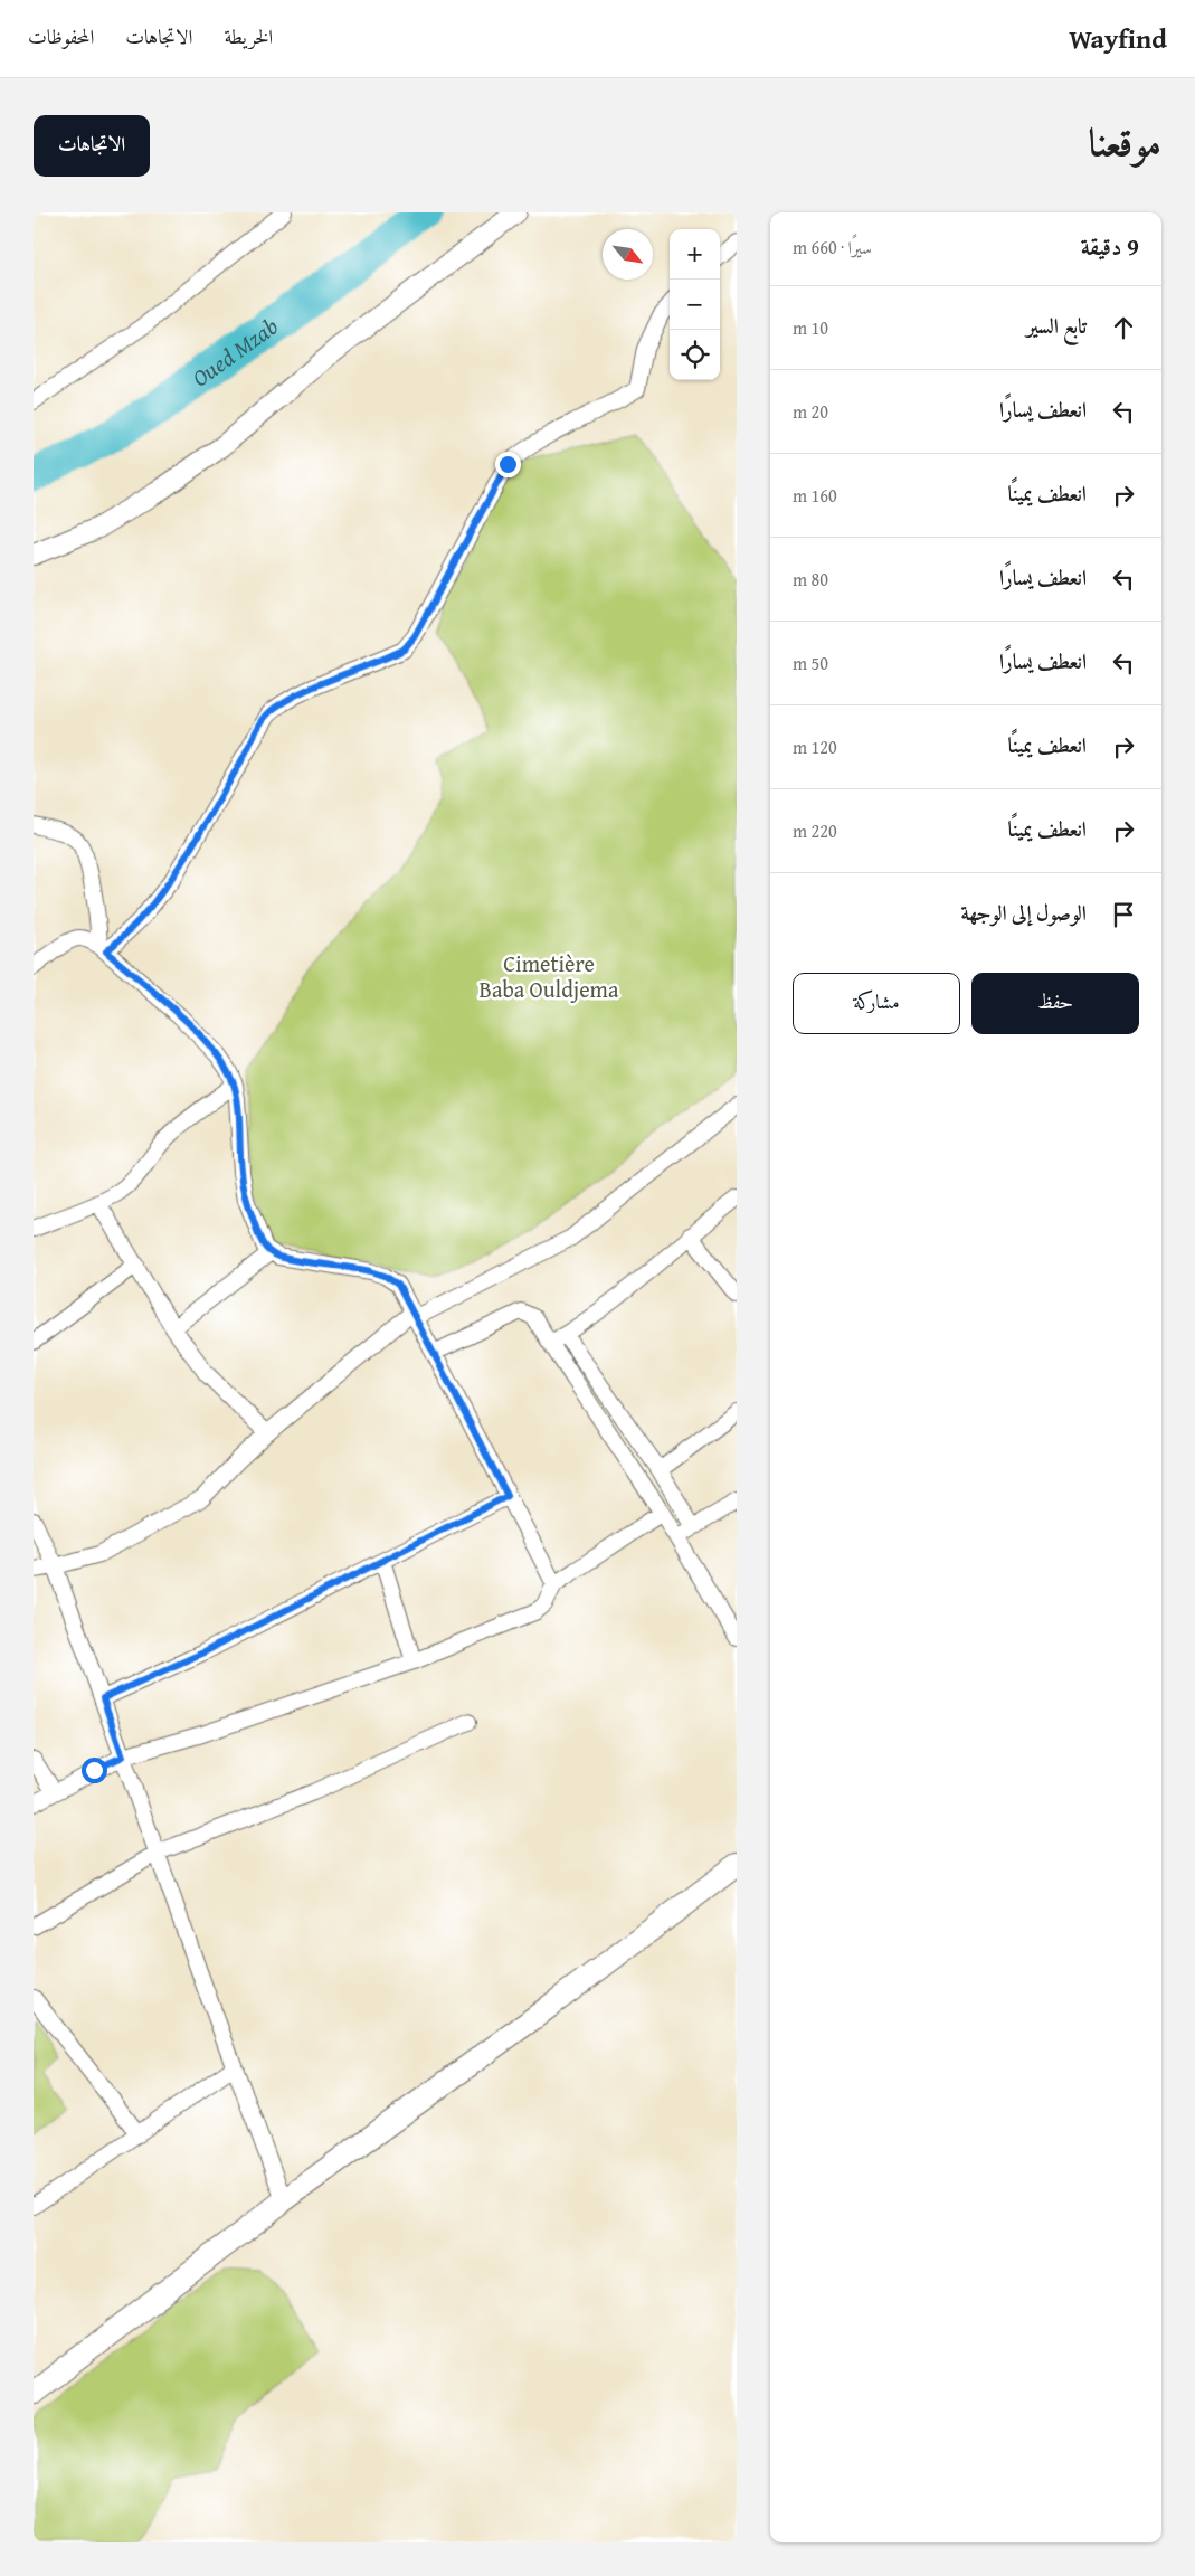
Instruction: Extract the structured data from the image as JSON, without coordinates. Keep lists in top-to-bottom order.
{
  "water": ["Oued Mzab"],
  "parks": ["Cimetière Baba Ouldjema"],
  "north": "bottom right",
  "page": {
    "header": "Wayfind",
    "nav": ["الخريطة", "الاتجاهات", "المحفوظات"],
    "title": "موقعنا",
    "buttons": [
      "الاتجاهات",
      ["حفظ", "مشاركة"]
    ],
    "heading": ["9 دقيقة", "سيرًا · 660 m"],
    "map_buttons": ["+", "−"],
    "list": [
      ["تابع السير", "10 m"],
      ["انعطف يسارًا", "20 m"],
      ["انعطف يمينًا", "160 m"],
      ["انعطف يسارًا", "80 m"],
      ["انعطف يسارًا", "50 m"],
      ["انعطف يمينًا", "120 m"],
      ["انعطف يمينًا", "220 m"],
      "الوصول إلى الوجهة"
    ]
  }
}
